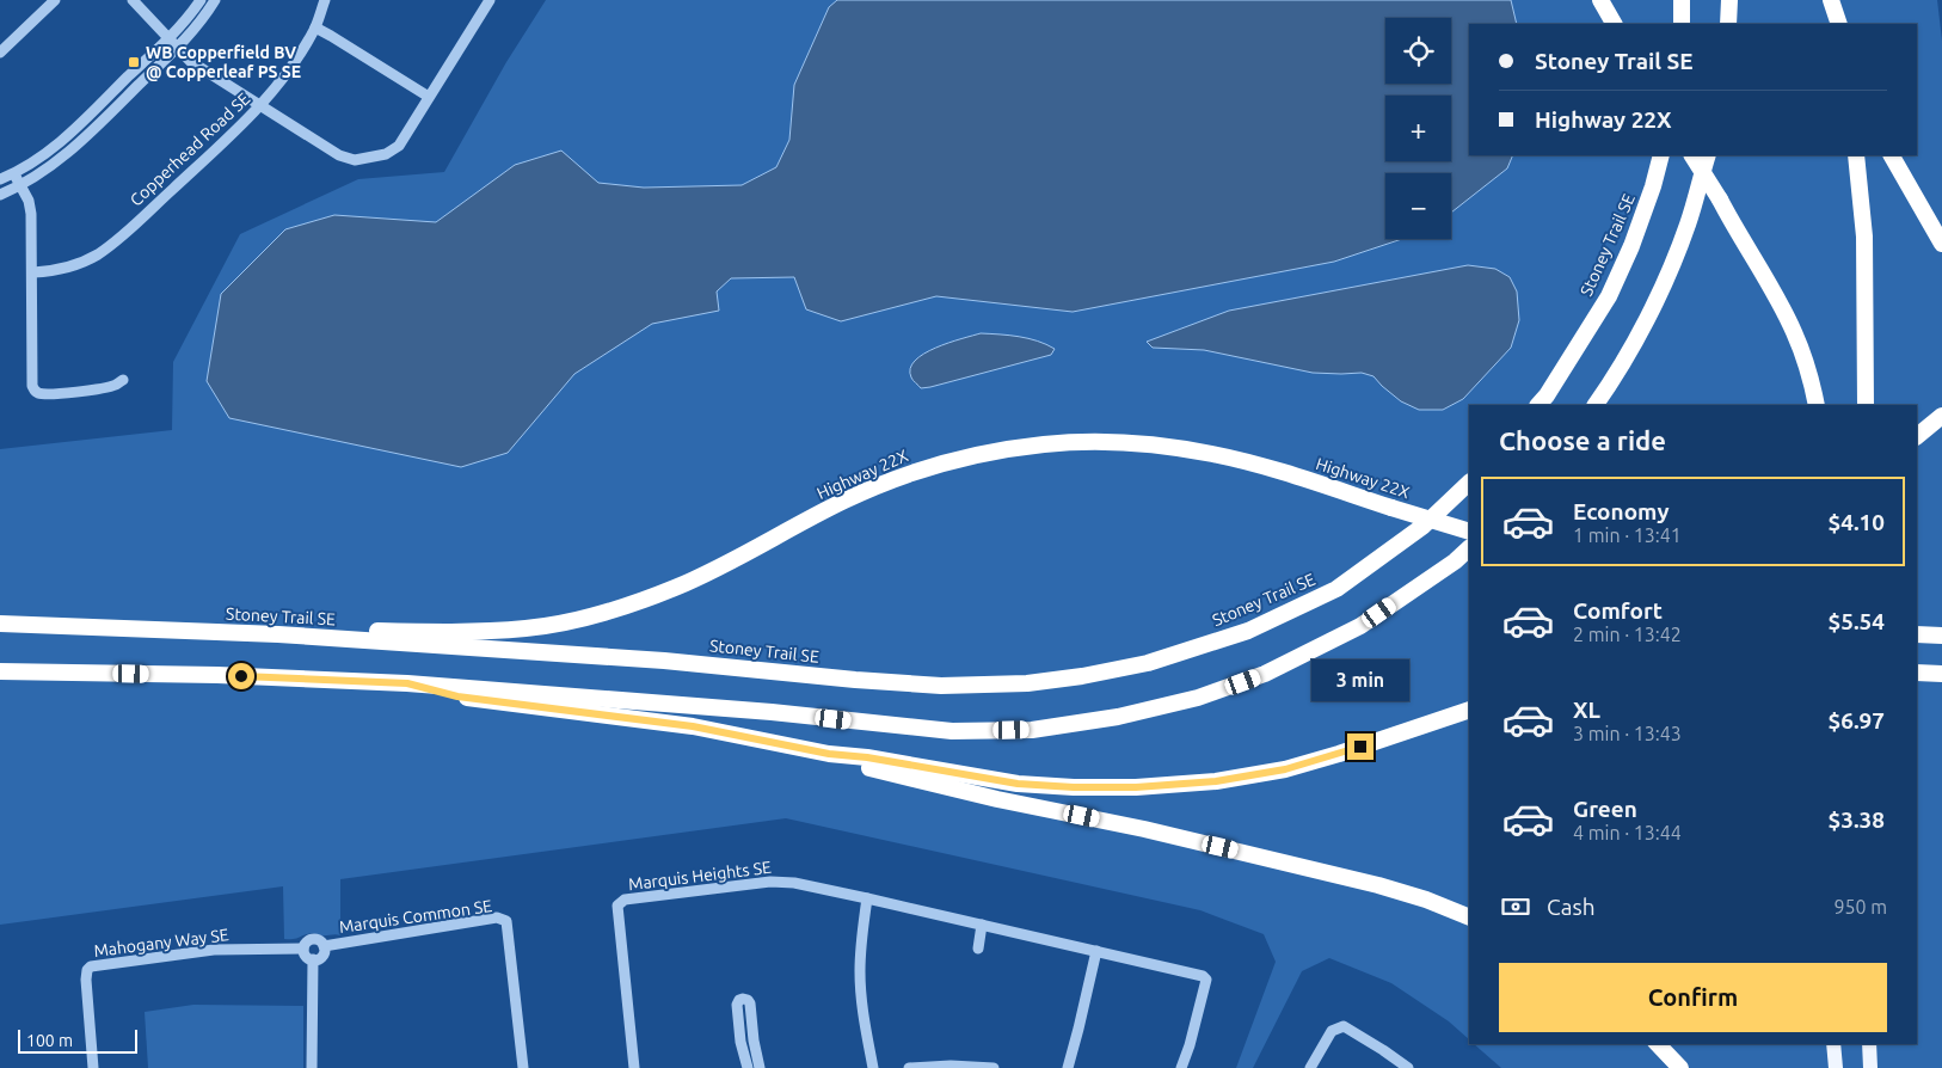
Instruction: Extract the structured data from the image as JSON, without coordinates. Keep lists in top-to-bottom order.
{
  "streets": {
    "highway": ["Stoney Trail SE", "Highway 22X"],
    "street": [
      "Copperhead Road SE",
      "Marquis Heights SE",
      "Marquis Common SE",
      "Mahogany Way SE"
    ]
  },
  "crossings": [
    ["Stoney Trail SE", "Highway 22X"],
    ["Marquis Common SE", "Mahogany Way SE"]
  ],
  "places": {
    "transit": ["WB Copperfield BV @ Copperleaf PS SE"]
  },
  "scale_bar": "100 m",
  "page": {
    "map_buttons": ["+", "−"],
    "banner": ["Stoney Trail SE", "Highway 22X"],
    "heading": "Choose a ride",
    "list": [
      {
        "name": "Economy",
        "note": "1 min · 13:41",
        "value": "$4.10"
      },
      {
        "name": "Comfort",
        "note": "2 min · 13:42",
        "value": "$5.54"
      },
      {
        "name": "XL",
        "note": "3 min · 13:43",
        "value": "$6.97"
      },
      {
        "name": "Green",
        "note": "4 min · 13:44",
        "value": "$3.38"
      }
    ],
    "bubble": "3 min",
    "pay": ["Cash", "950 m"],
    "buttons": "Confirm",
    "scale": "100 m"
  }
}
